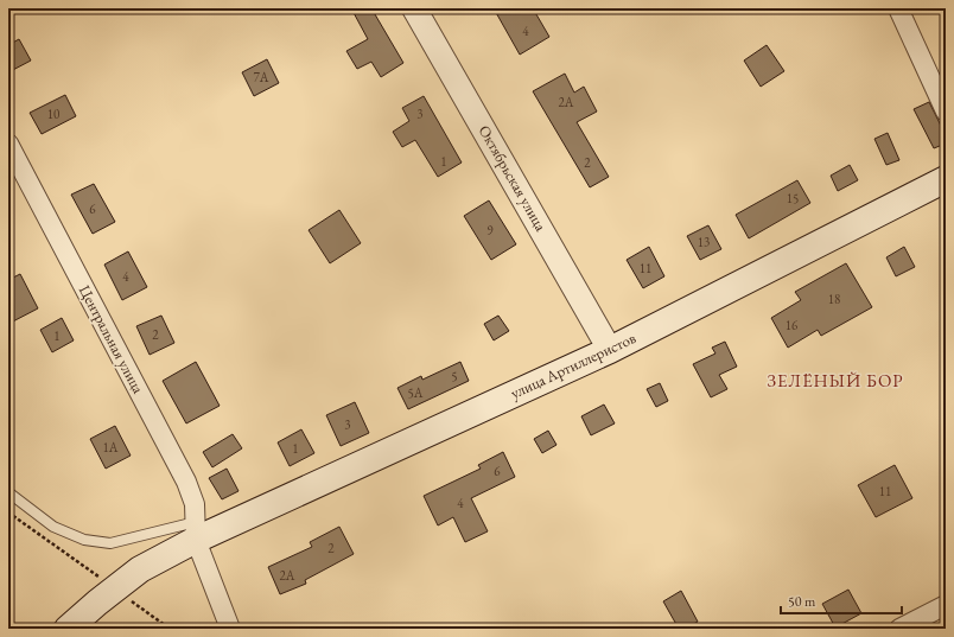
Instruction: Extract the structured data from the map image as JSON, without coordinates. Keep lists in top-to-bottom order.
{
  "streets": {
    "main road": ["улица Артиллеристов"],
    "street": ["Октябрьская улица", "Центральная улица"]
  },
  "crossings": [
    ["Октябрьская улица", "улица Артиллеристов"],
    ["Центральная улица", "улица Артиллеристов"]
  ],
  "districts": ["ЗЕЛЁНЫЙ БОР"],
  "house_numbers": [
    "4",
    "7А",
    "2А",
    "10",
    "3",
    "1",
    "2",
    "15",
    "6",
    "9",
    "13",
    "11",
    "4",
    "18",
    "16",
    "2",
    "1",
    "5",
    "5А",
    "3",
    "1А",
    "1",
    "6",
    "11",
    "4",
    "2",
    "2А"
  ],
  "scale_bar": "50 m"
}
